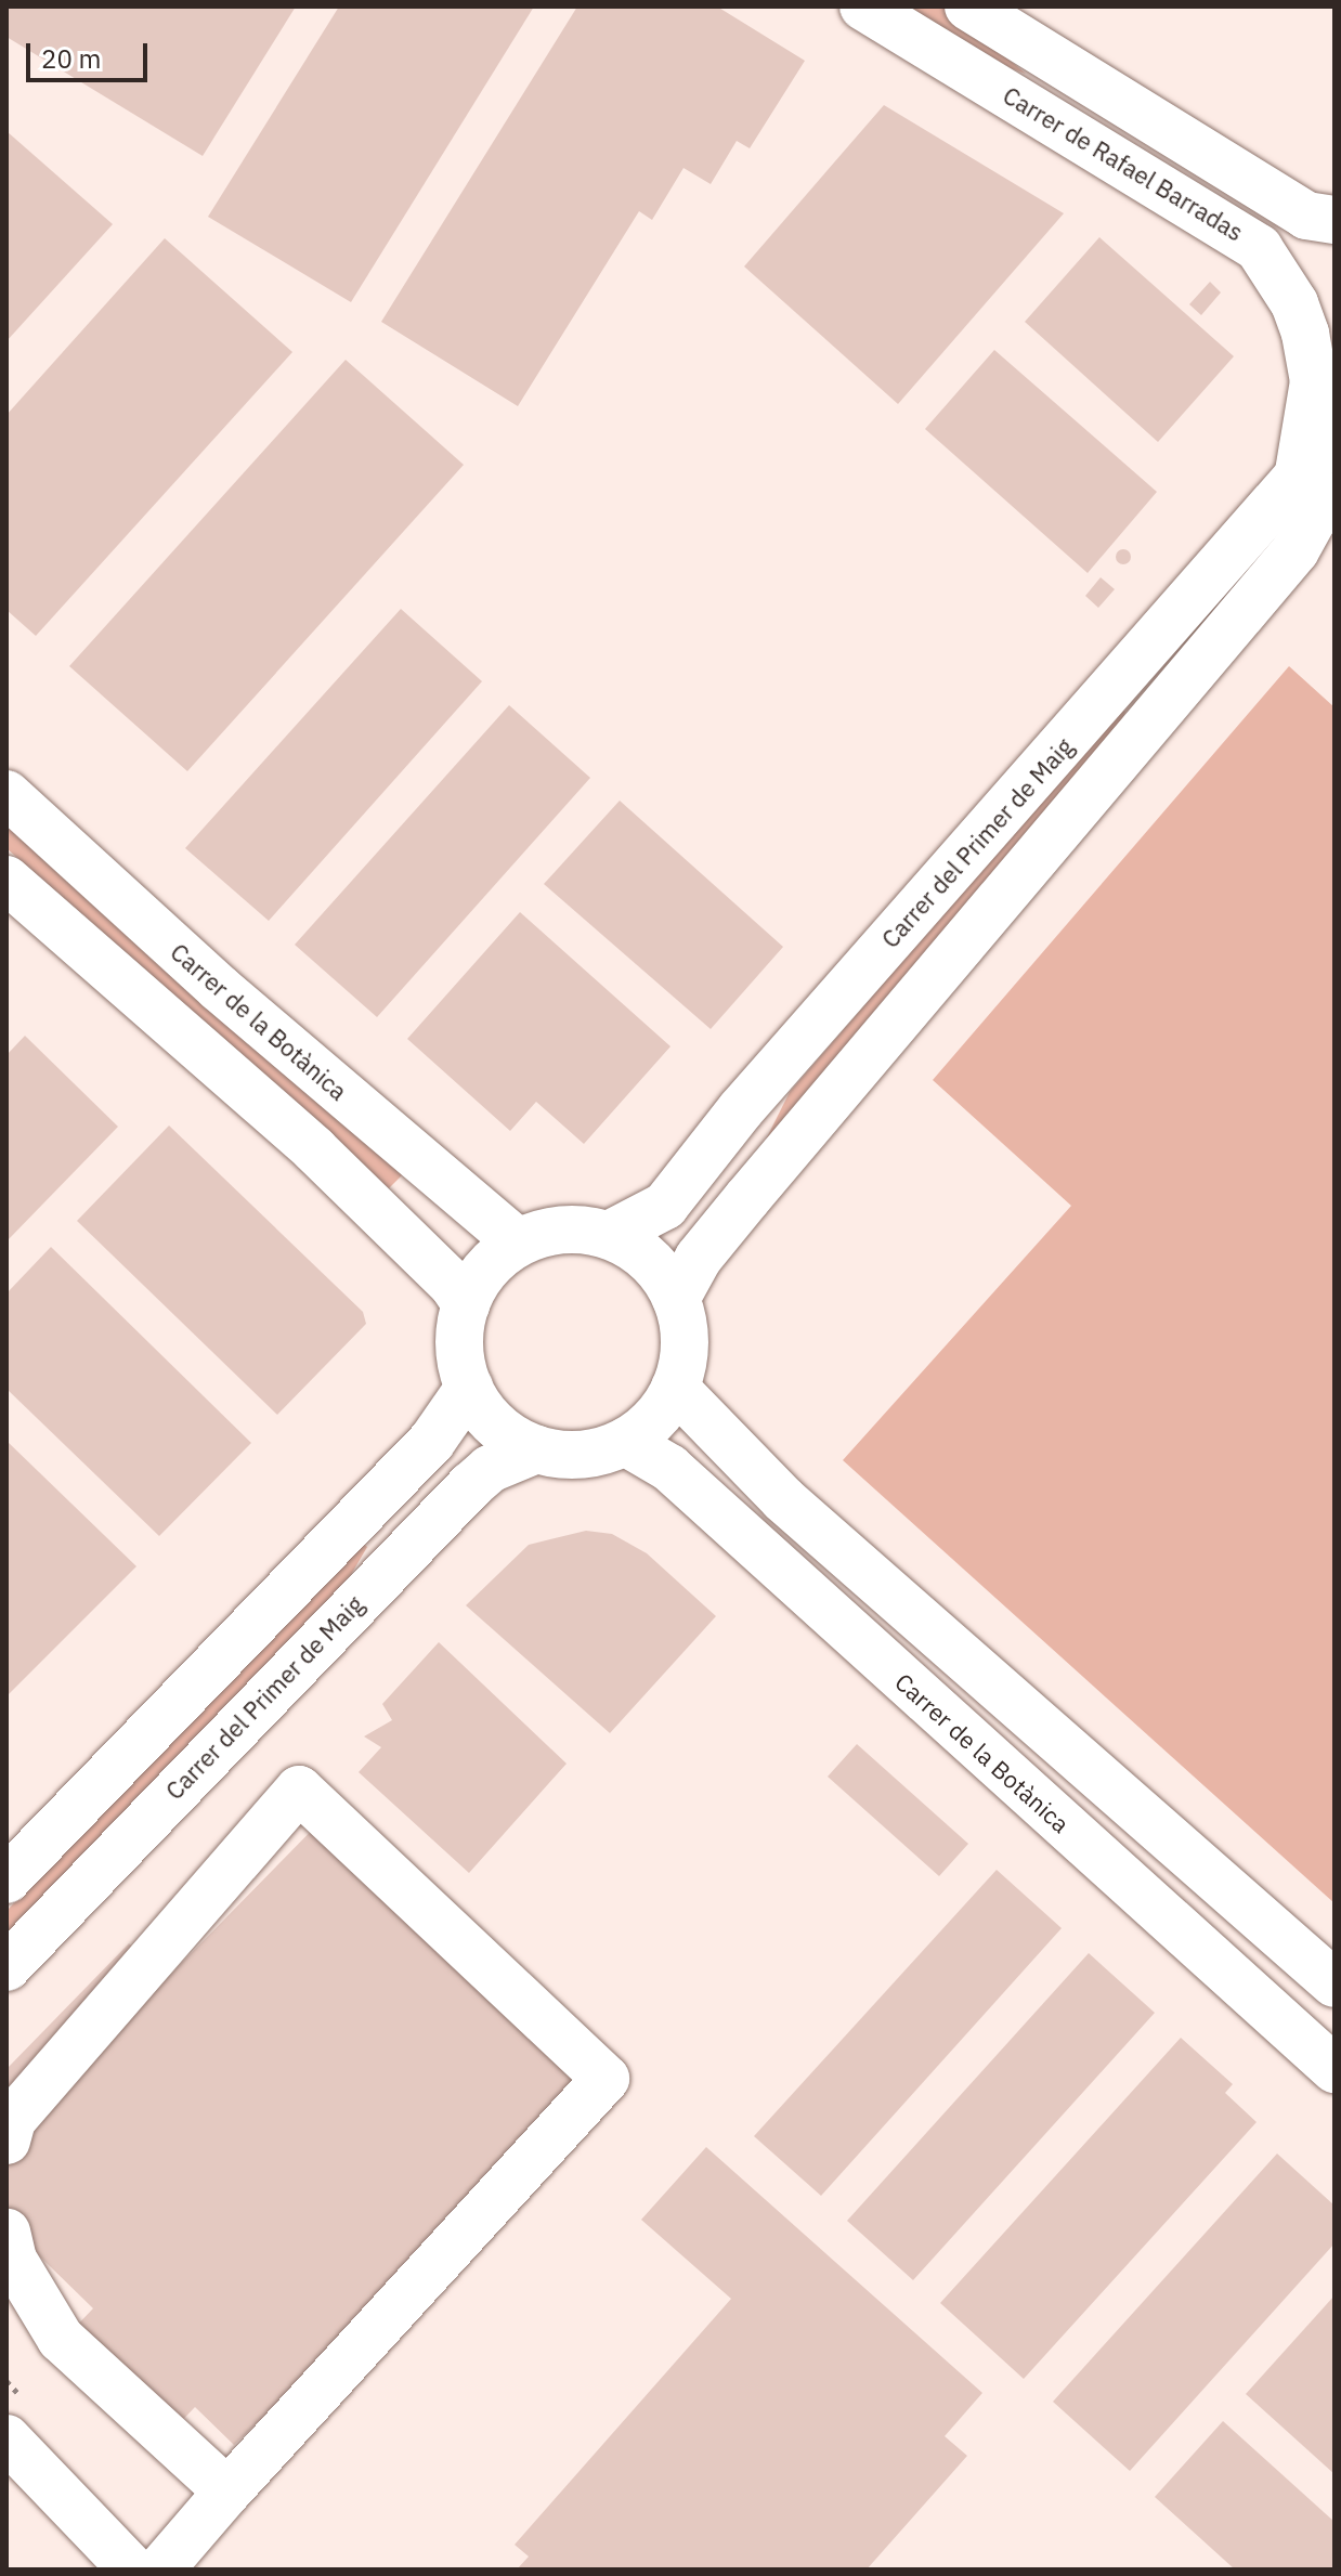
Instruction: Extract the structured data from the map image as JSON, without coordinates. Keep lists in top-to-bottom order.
{
  "streets": {
    "street": ["Carrer de Rafael Barradas", "Carrer del Primer de Maig", "Carrer de la Botànica"]
  },
  "crossings": [
    ["Carrer de Rafael Barradas", "Carrer del Primer de Maig"],
    ["Carrer del Primer de Maig", "Carrer de la Botànica"]
  ],
  "scale_bar": "20 m"
}
